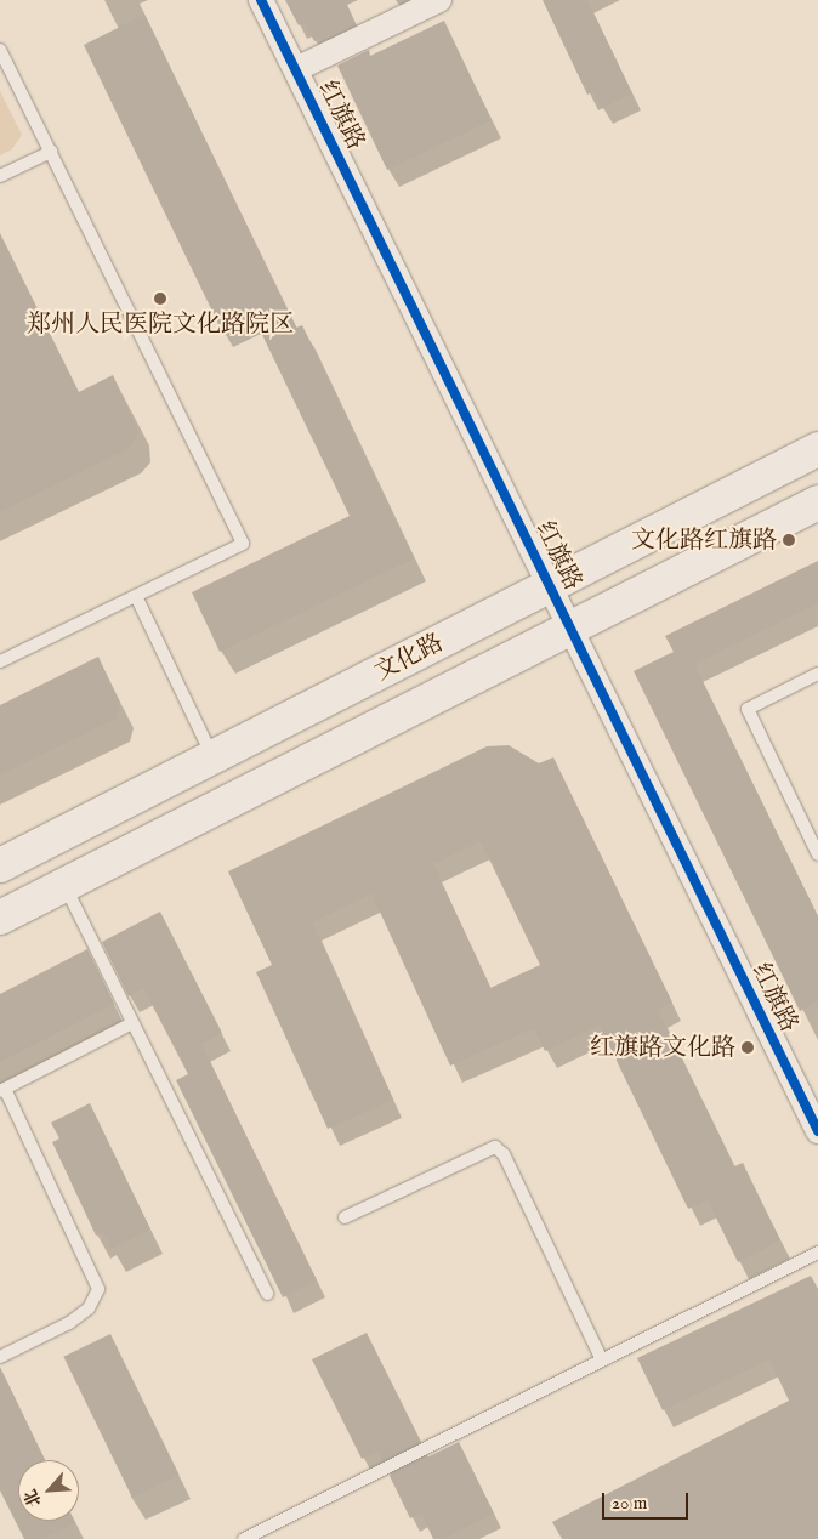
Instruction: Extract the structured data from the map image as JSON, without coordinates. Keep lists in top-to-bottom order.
{
  "streets": {
    "main road": ["文化路"],
    "street": ["红旗路"]
  },
  "crossings": [
    ["红旗路", "文化路"]
  ],
  "places": ["郑州人民医院文化路院区", "文化路红旗路", "红旗路文化路"],
  "scale_bar": "20 m",
  "north": "bottom left"
}
